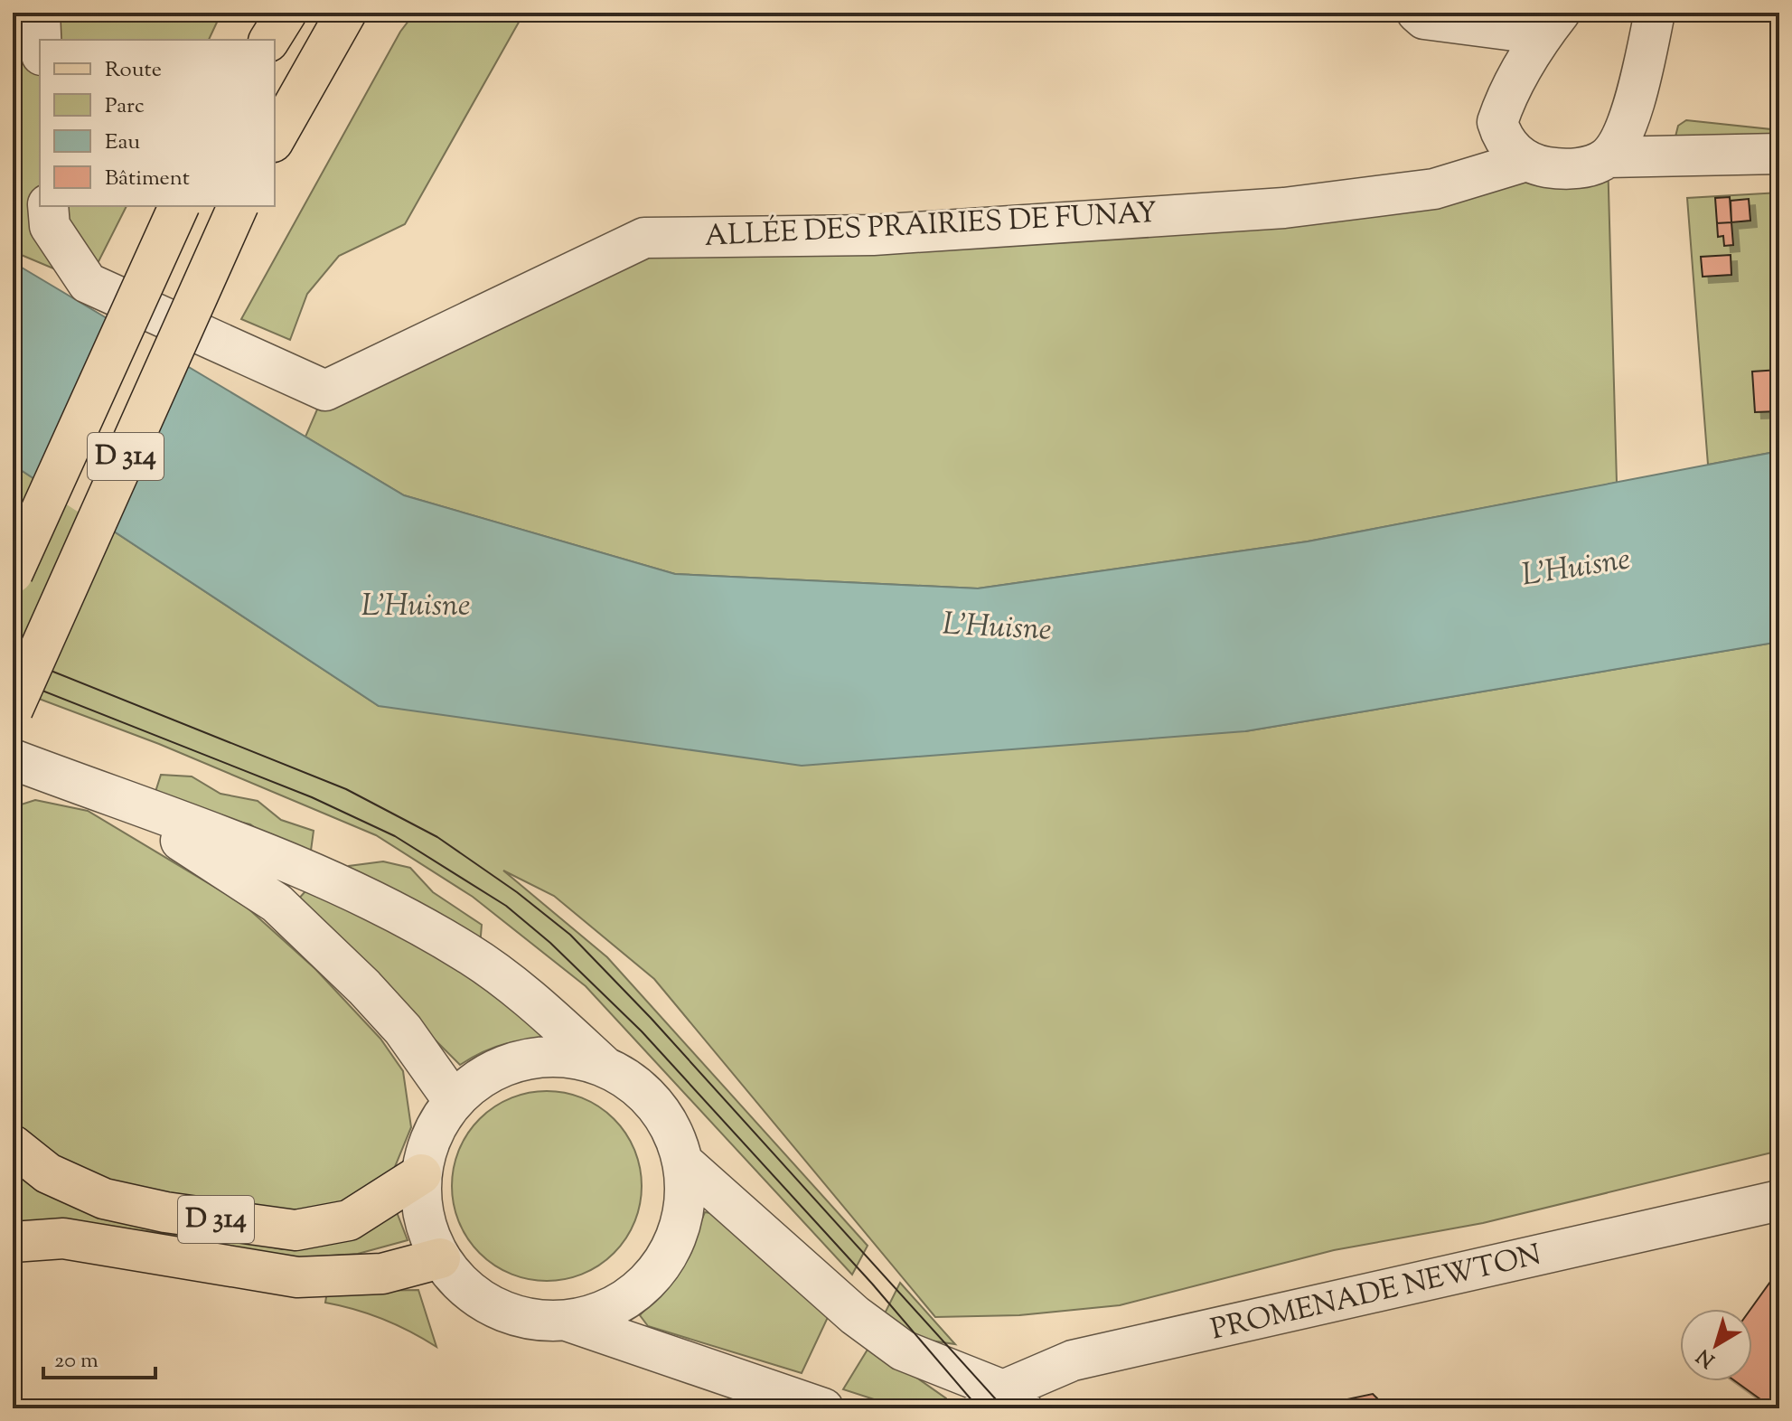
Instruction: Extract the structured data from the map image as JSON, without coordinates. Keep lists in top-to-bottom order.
{
  "streets": {
    "main road": ["D 314"],
    "street": ["ALLÉE DES PRAIRIES DE FUNAY", "PROMENADE NEWTON"]
  },
  "water": ["L'Huisne"],
  "legend": [
    "Route",
    "Parc",
    "Eau",
    "Bâtiment"
  ],
  "scale_bar": "20 m",
  "north": "bottom left"
}
